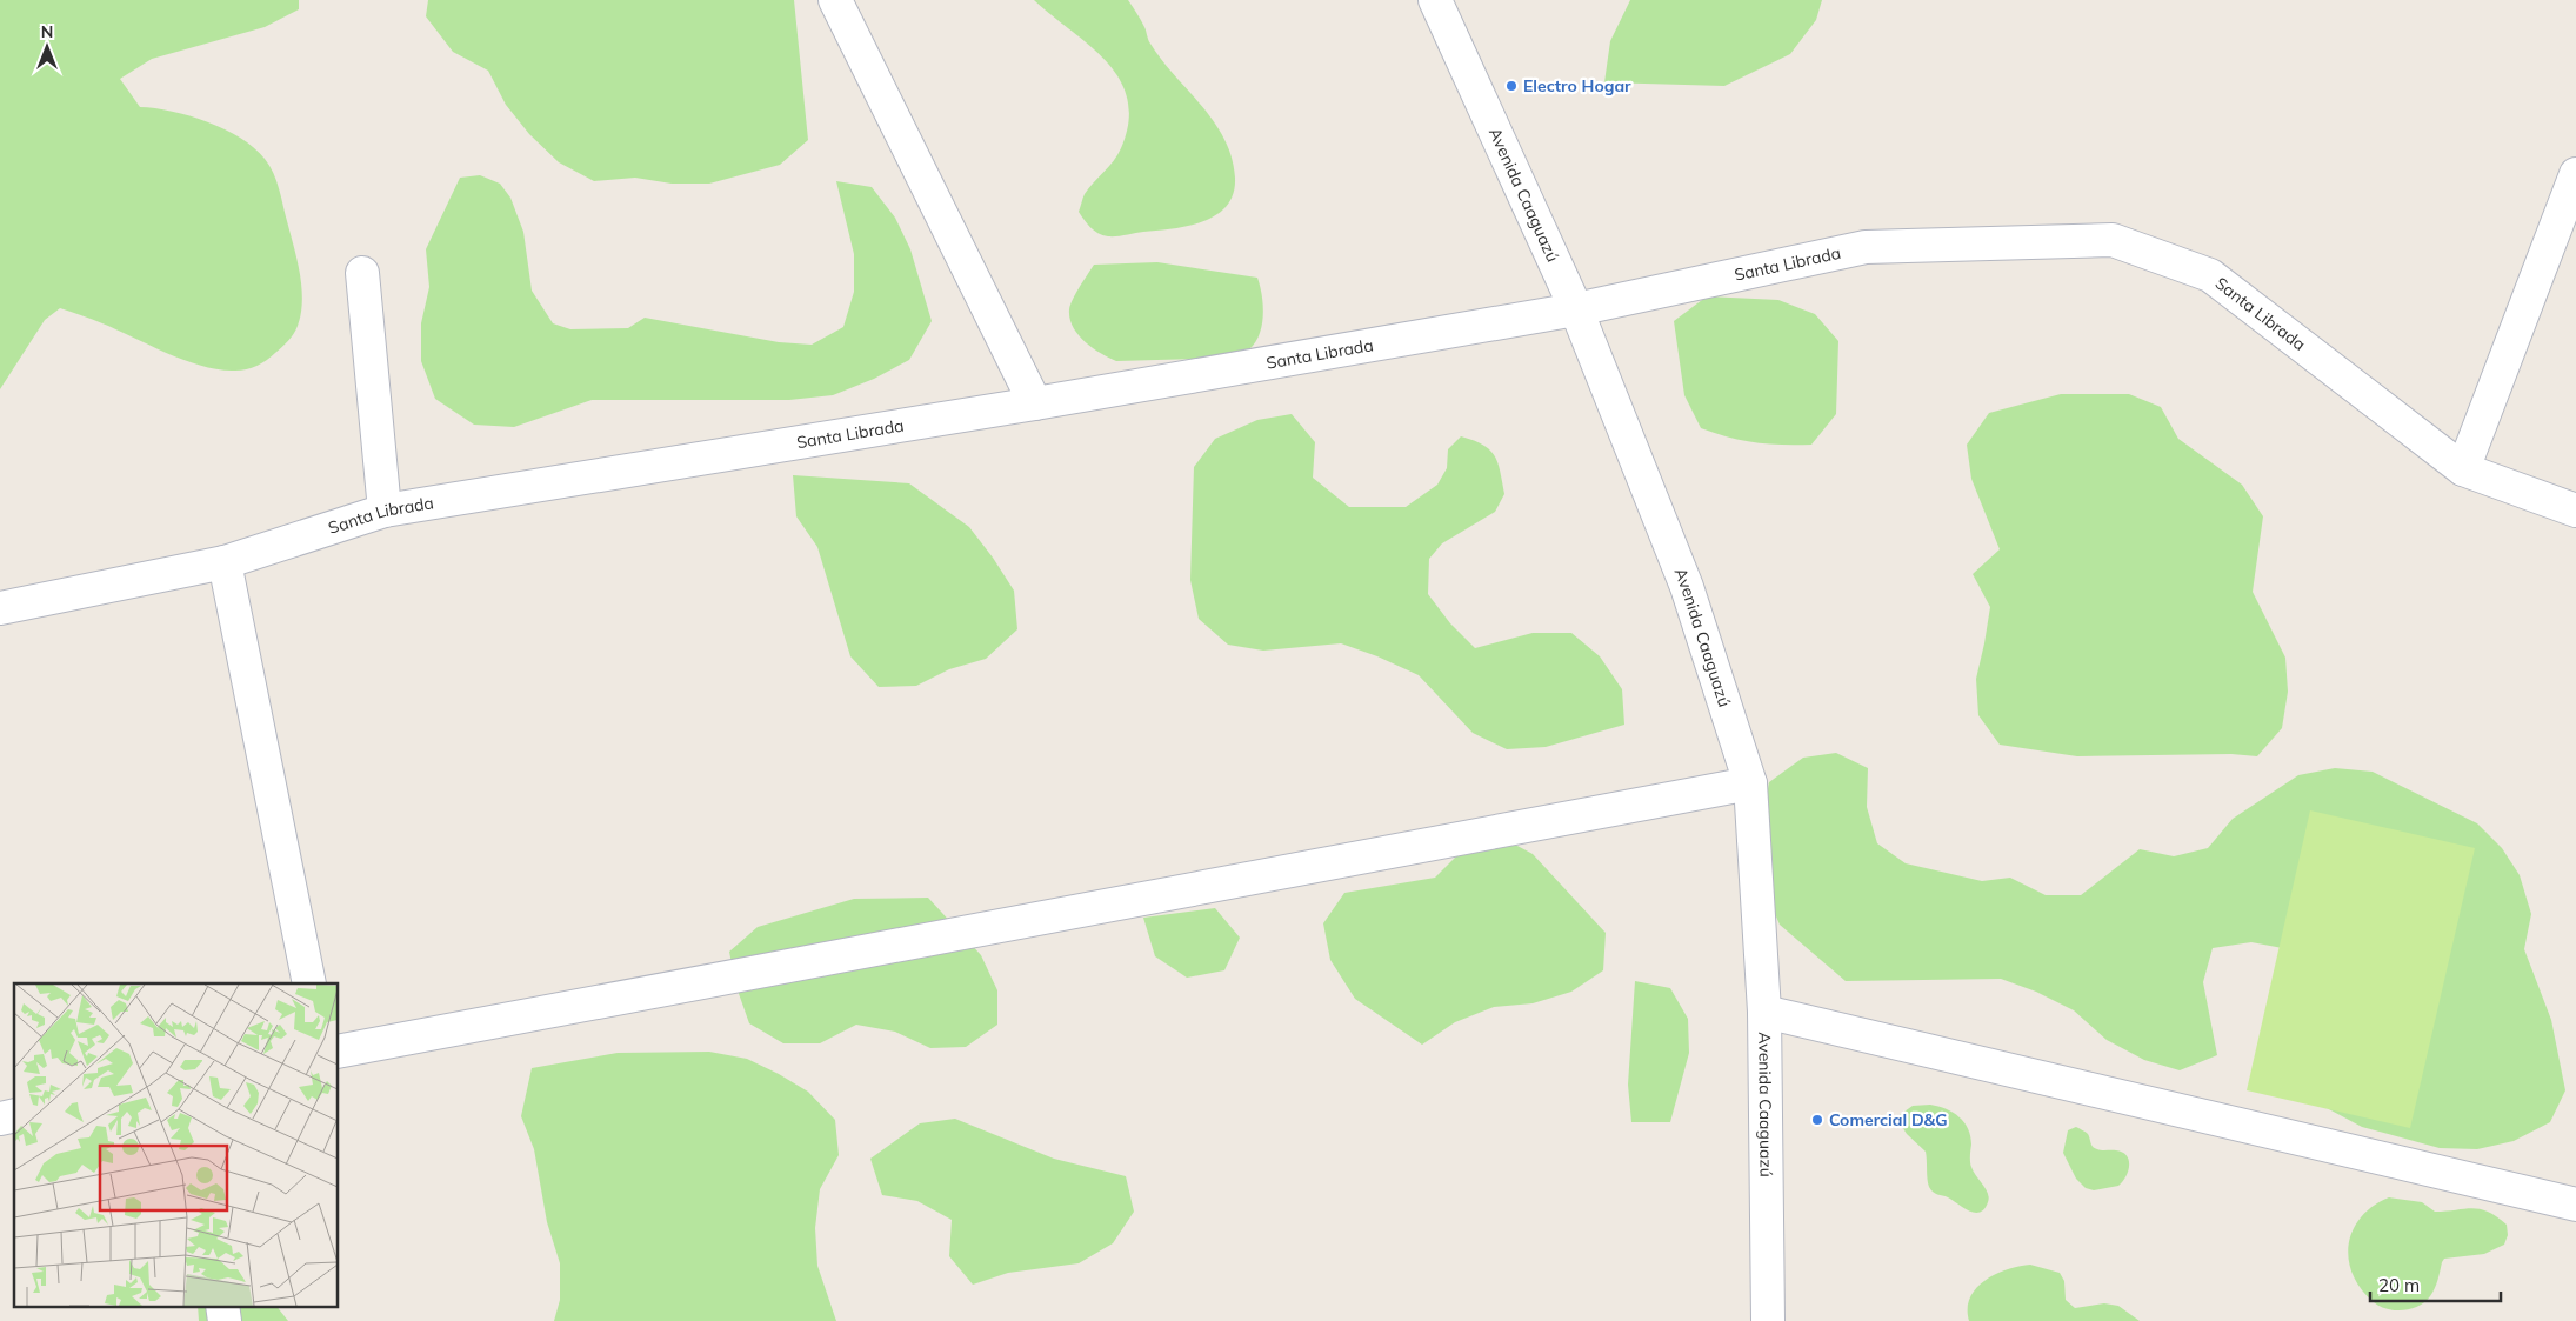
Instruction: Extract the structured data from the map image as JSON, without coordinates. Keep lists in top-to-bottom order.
{
  "streets": {
    "street": ["Avenida Caaguazú", "Santa Librada"]
  },
  "crossings": [
    ["Avenida Caaguazú", "Santa Librada"]
  ],
  "places": ["Electro Hogar", "Comercial D&G"],
  "scale_bar": "20 m",
  "north": "top"
}
